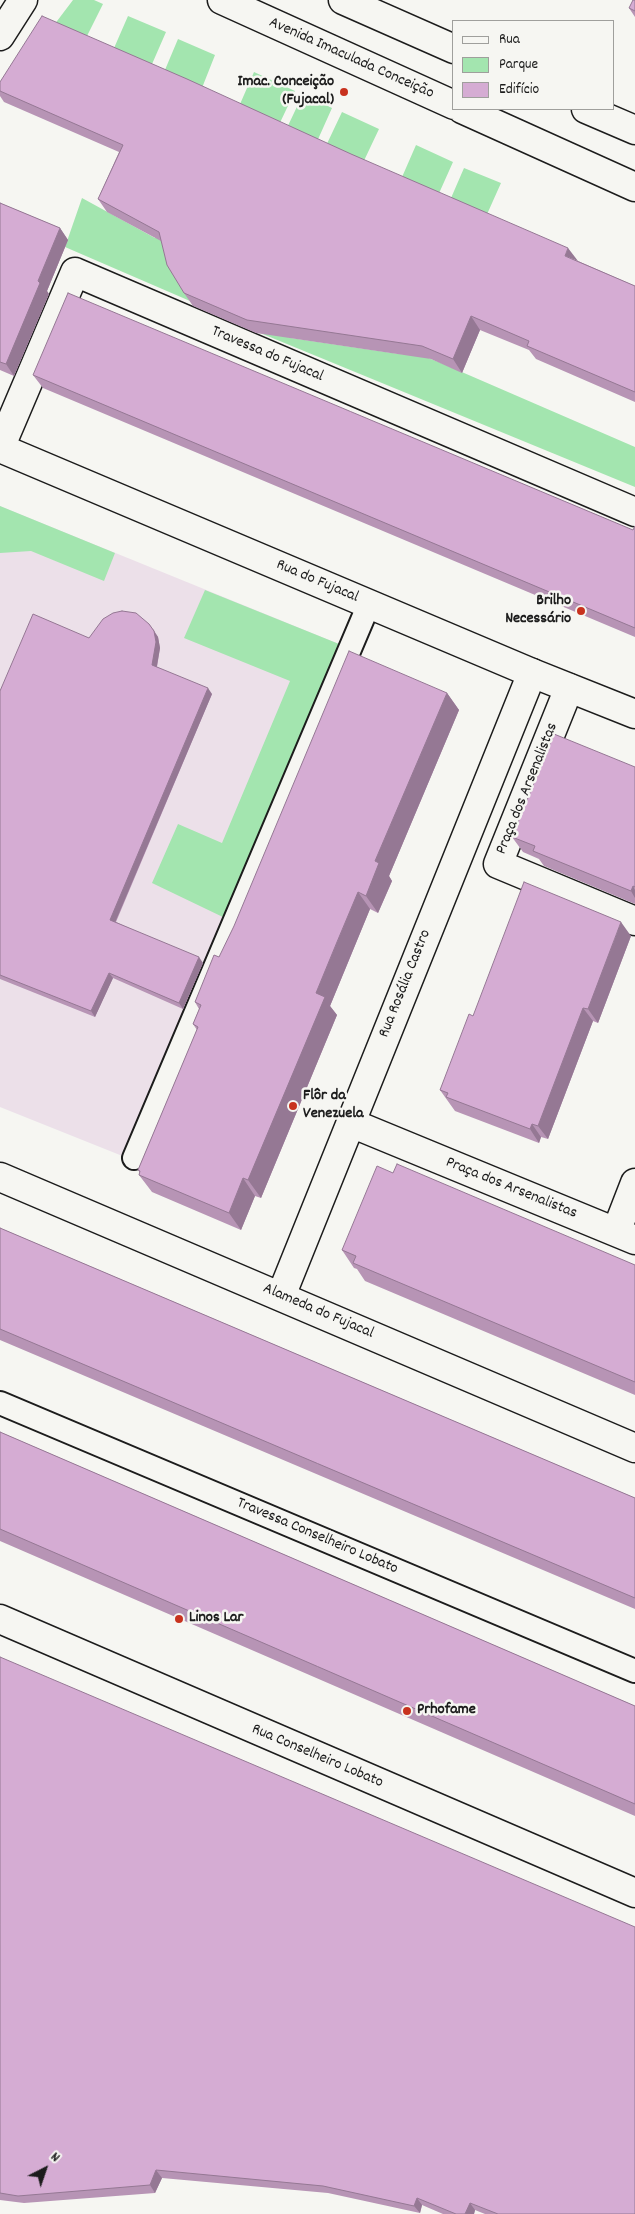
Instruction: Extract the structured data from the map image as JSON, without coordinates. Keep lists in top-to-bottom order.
{
  "streets": {
    "street": [
      "Avenida Imaculada Conceição",
      "Travessa do Fujacal",
      "Rua do Fujacal",
      "Praça dos Arsenalistas",
      "Rua Rosália Castro",
      "Alameda do Fujacal",
      "Rua Conselheiro Lobato"
    ],
    "lane": ["Travessa Conselheiro Lobato"]
  },
  "crossings": [
    ["Travessa do Fujacal", "Rua do Fujacal"],
    ["Rua do Fujacal", "Praça dos Arsenalistas"],
    ["Rua do Fujacal", "Rua Rosália Castro"],
    ["Praça dos Arsenalistas", "Rua Rosália Castro"],
    ["Rua Rosália Castro", "Alameda do Fujacal"]
  ],
  "places": [
    "Imac. Conceição (Fujacal)",
    "Brilho Necessário",
    "Flôr da Venezuela",
    "Linos Lar",
    "Prhofame"
  ],
  "legend": ["Rua", "Parque", "Edifício"],
  "north": "top right"
}
